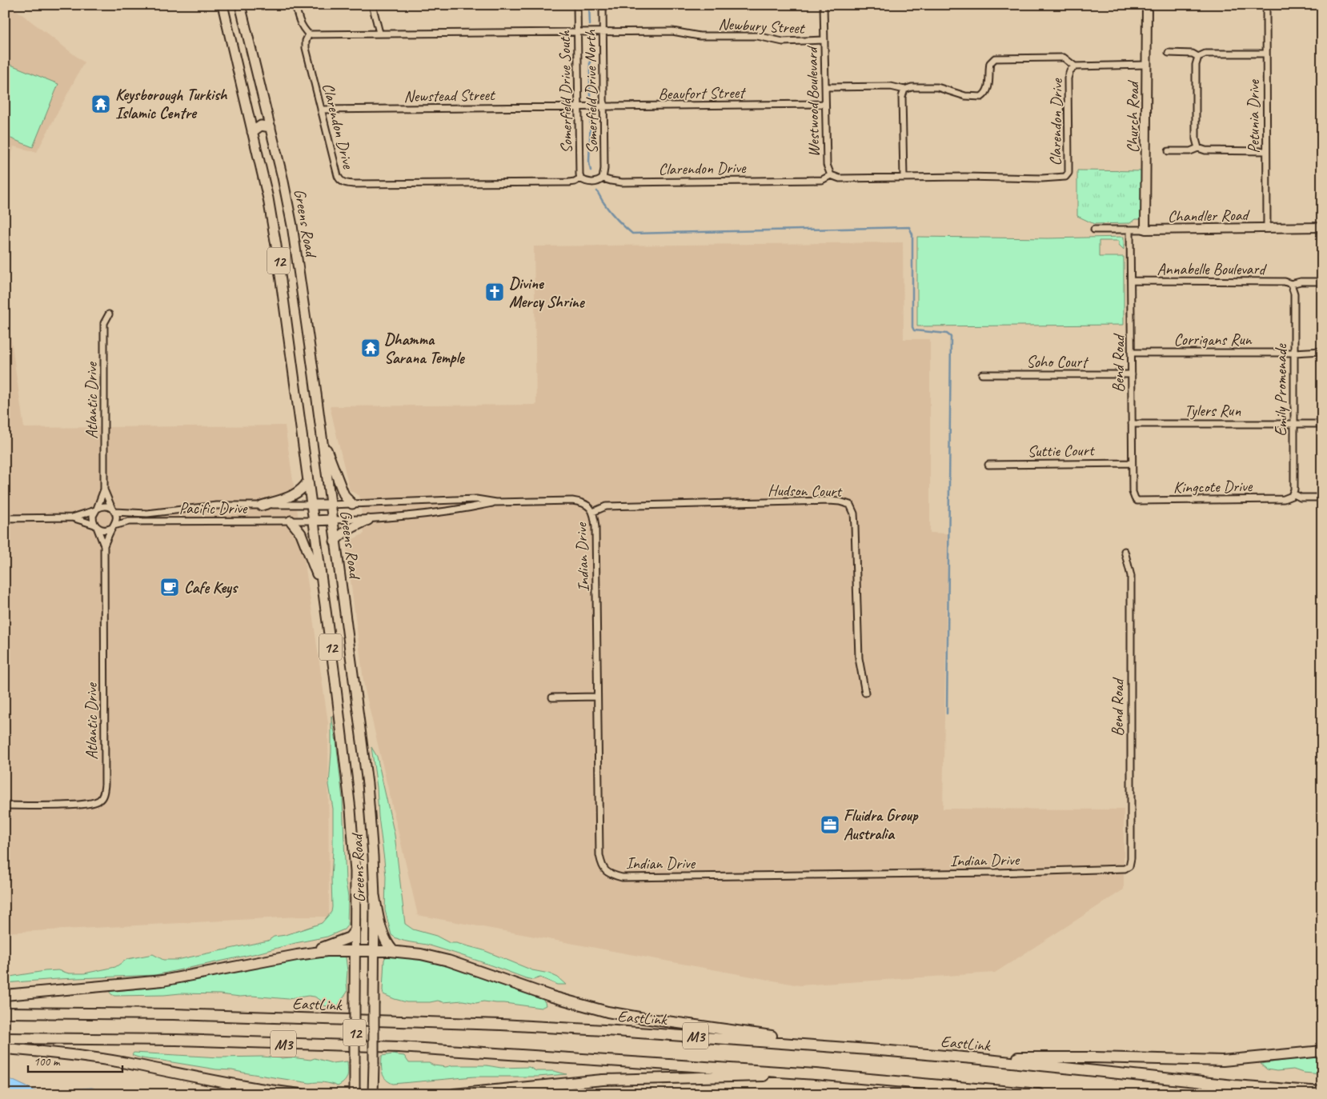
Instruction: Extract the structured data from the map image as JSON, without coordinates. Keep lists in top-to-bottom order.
{
  "streets": {
    "highway": ["EastLink", "M3"],
    "main road": [
      "Church Road",
      "Chandler Road",
      "Greens Road",
      "12"
    ],
    "street": [
      "Newbury Street",
      "Somerfield Drive South",
      "Somerfield Drive North",
      "Beaufort Street",
      "Newstead Street",
      "Westwood Boulevard",
      "Petunia Drive",
      "Clarendon Drive",
      "Annabelle Boulevard",
      "Corrigans Run",
      "Soho Court",
      "Bend Road",
      "Emily Promenade",
      "Atlantic Drive",
      "Tylers Run",
      "Suttie Court",
      "Kingcote Drive",
      "Hudson Court",
      "Pacific Drive",
      "Indian Drive"
    ]
  },
  "crossings": [
    ["Newbury Street", "Somerfield Drive South"],
    ["Newbury Street", "Somerfield Drive North"],
    ["Newbury Street", "Westwood Boulevard"],
    ["Newbury Street", "Clarendon Drive"],
    ["Somerfield Drive South", "Beaufort Street"],
    ["Somerfield Drive South", "Newstead Street"],
    ["Somerfield Drive South", "Clarendon Drive"],
    ["Somerfield Drive North", "Beaufort Street"],
    ["Somerfield Drive North", "Clarendon Drive"],
    ["Beaufort Street", "Newstead Street"],
    ["Beaufort Street", "Westwood Boulevard"],
    ["Newstead Street", "Clarendon Drive"],
    ["Westwood Boulevard", "Clarendon Drive"],
    ["Petunia Drive", "Chandler Road"],
    ["Church Road", "Clarendon Drive"],
    ["Church Road", "Chandler Road"],
    ["Chandler Road", "Bend Road"],
    ["Greens Road", "Pacific Drive"],
    ["Greens Road", "Indian Drive"],
    ["Annabelle Boulevard", "Bend Road"],
    ["Annabelle Boulevard", "Emily Promenade"],
    ["Corrigans Run", "Bend Road"],
    ["Corrigans Run", "Emily Promenade"],
    ["Soho Court", "Bend Road"],
    ["Bend Road", "Tylers Run"],
    ["Bend Road", "Suttie Court"],
    ["Bend Road", "Kingcote Drive"],
    ["Bend Road", "Indian Drive"],
    ["Emily Promenade", "Tylers Run"],
    ["Emily Promenade", "Kingcote Drive"],
    ["Atlantic Drive", "Pacific Drive"],
    ["Hudson Court", "Indian Drive"]
  ],
  "places": {
    "temple": ["Keysborough Turkish Islamic Centre", "Dhamma Sarana Temple"],
    "church": ["Divine Mercy Shrine"],
    "cafe": ["Cafe Keys"],
    "office": ["Fluidra Group Australia"]
  },
  "scale_bar": "100 m"
}
